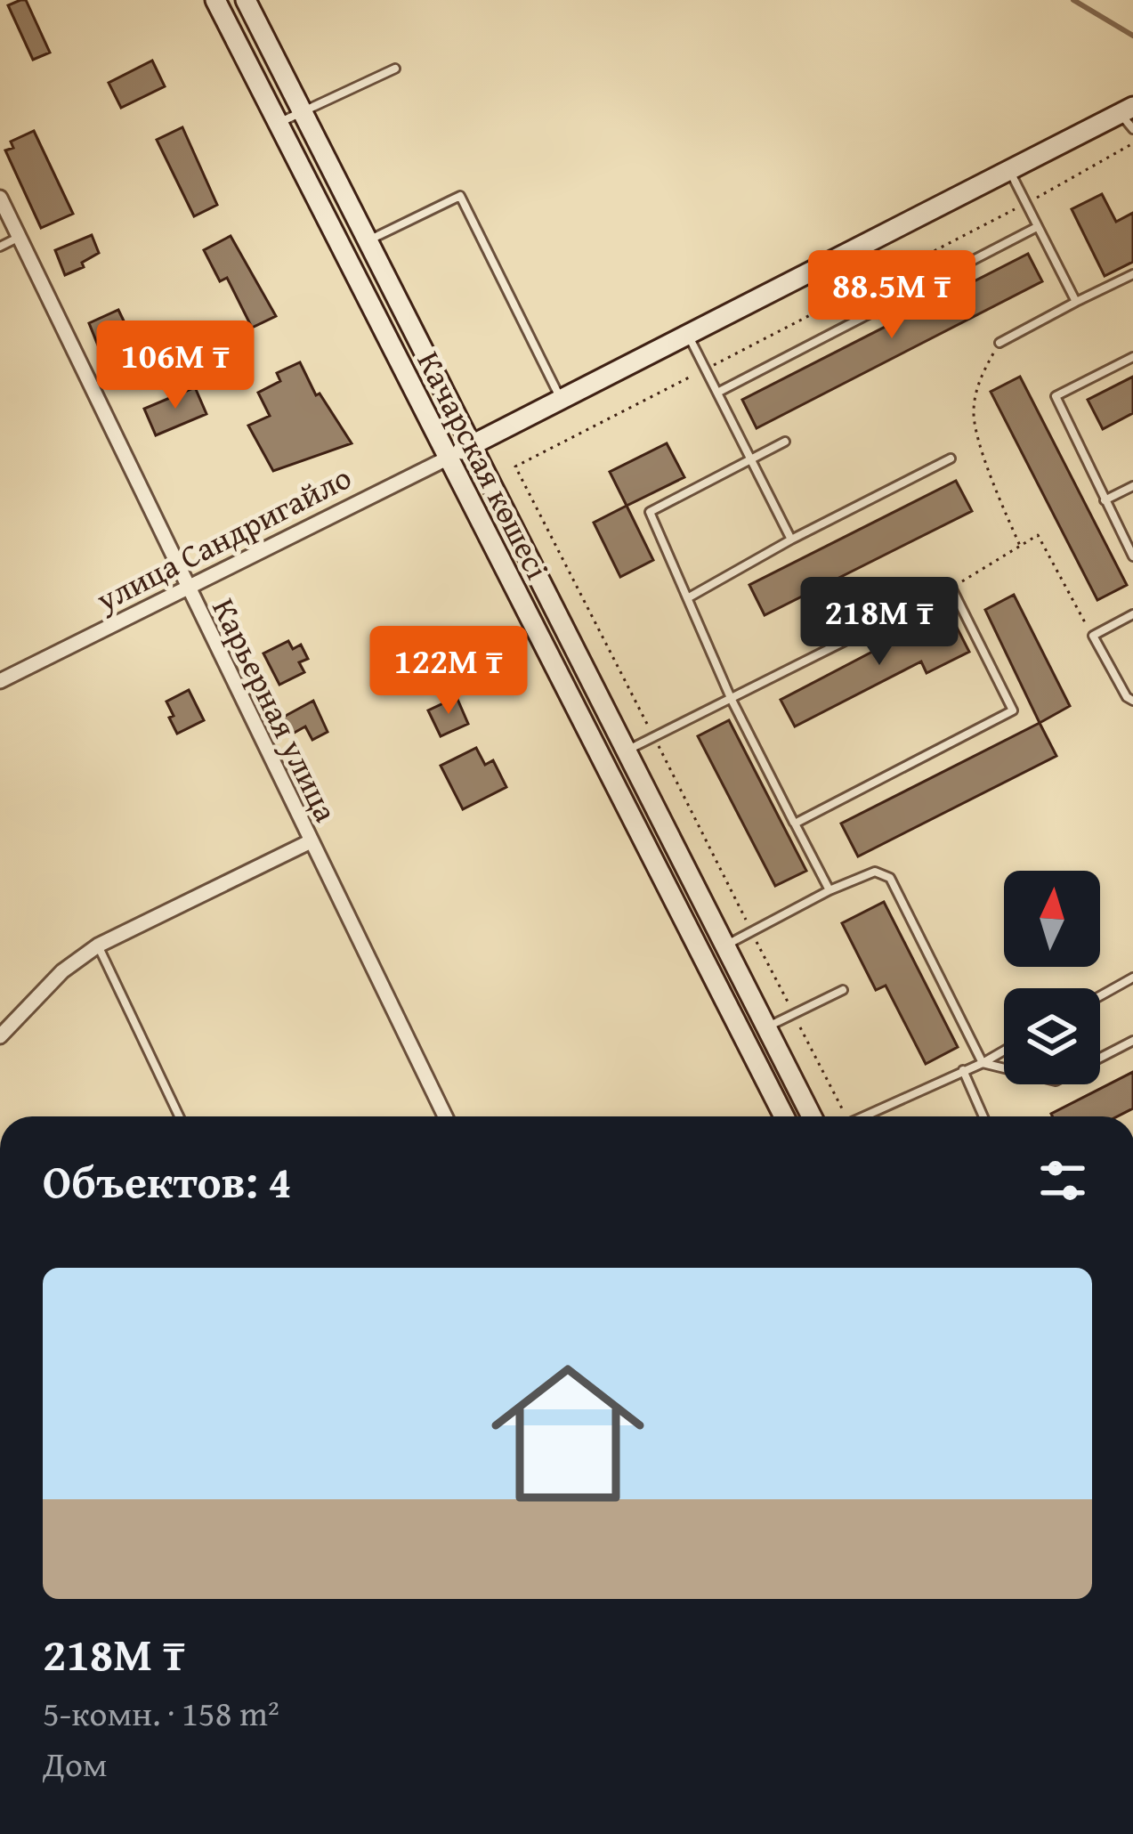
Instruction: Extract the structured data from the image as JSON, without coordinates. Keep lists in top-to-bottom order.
{
  "streets": {
    "main road": ["Качарская көшесі", "улица Сандригайло"],
    "street": ["Карьерная улица"]
  },
  "crossings": [
    ["Качарская көшесі", "улица Сандригайло"],
    ["улица Сандригайло", "Карьерная улица"]
  ],
  "north": "top",
  "page": {
    "price": [
      "88.5M ₸",
      "106M ₸",
      "218M ₸",
      "122M ₸"
    ],
    "heading": "Объектов: 4",
    "list": [
      {
        "name": "218M ₸",
        "note": "5-комн. · 158 m² · Дом"
      }
    ]
  }
}
